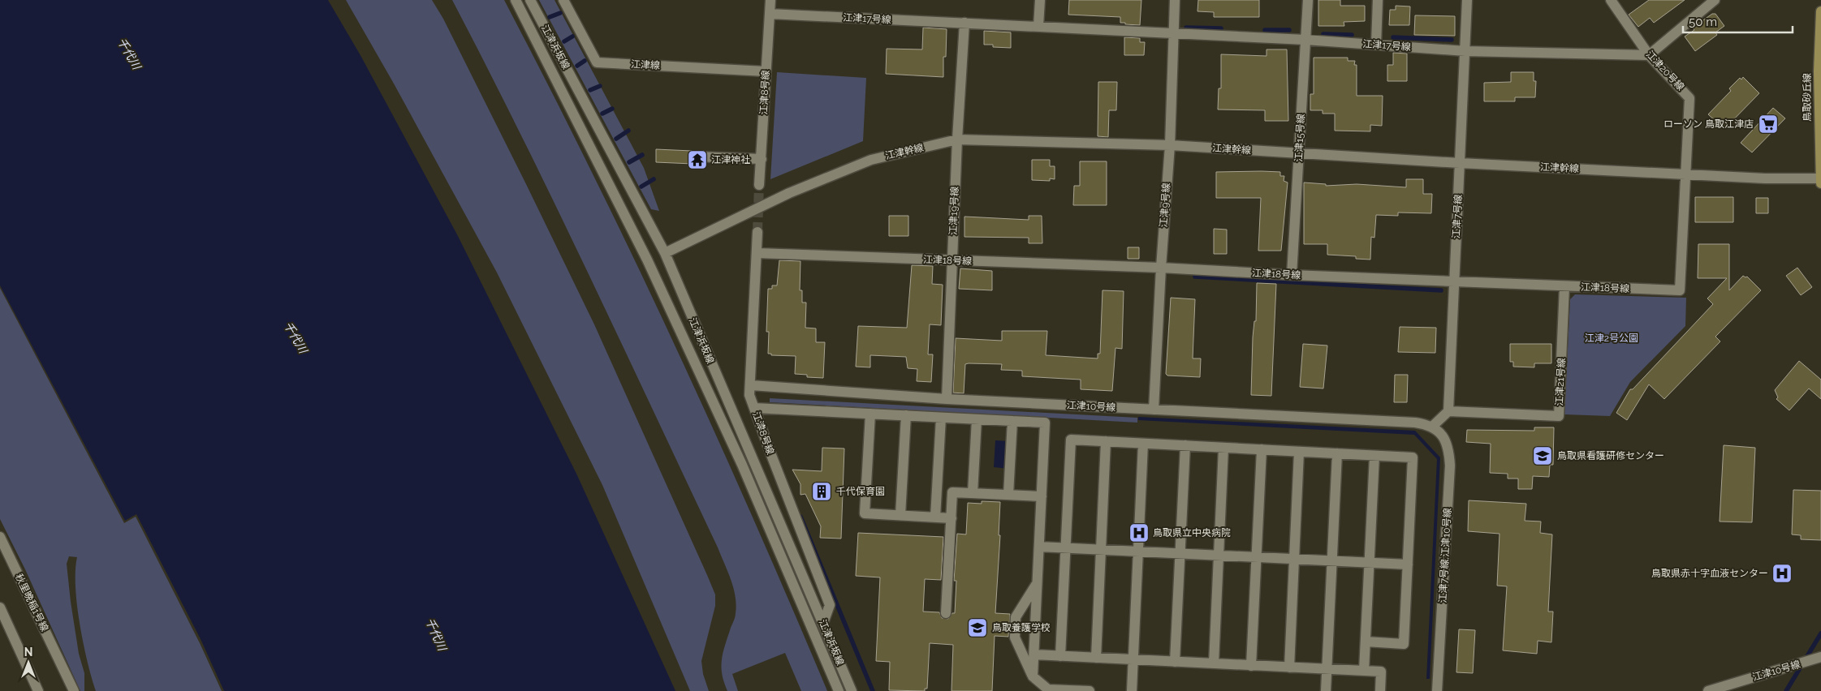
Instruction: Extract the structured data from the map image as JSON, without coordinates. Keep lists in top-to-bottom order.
{
  "streets": {
    "main road": ["鳥取砂丘線"],
    "street": [
      "江津17号線",
      "江津浜坂線",
      "江津線",
      "江津20号線",
      "江津8号線",
      "江津15号線",
      "江津幹線",
      "江津9号線",
      "江津19号線",
      "江津7号線",
      "江津18号線",
      "江津21号線",
      "江津10号線",
      "江津7号線;江津10号線",
      "秋里晩稲1号線"
    ]
  },
  "crossings": [
    ["江津17号線", "江津20号線"],
    ["江津17号線", "江津8号線"],
    ["江津17号線", "江津15号線"],
    ["江津17号線", "江津9号線"],
    ["江津17号線", "江津19号線"],
    ["江津17号線", "江津7号線"],
    ["江津浜坂線", "江津8号線"],
    ["江津浜坂線", "江津幹線"],
    ["江津線", "江津8号線"],
    ["江津20号線", "江津幹線"],
    ["江津20号線", "江津18号線"],
    ["江津8号線", "江津18号線"],
    ["江津8号線", "江津10号線"],
    ["鳥取砂丘線", "江津幹線"],
    ["江津15号線", "江津幹線"],
    ["江津15号線", "江津18号線"],
    ["江津幹線", "江津9号線"],
    ["江津幹線", "江津19号線"],
    ["江津幹線", "江津7号線"],
    ["江津幹線", "江津18号線"],
    ["江津9号線", "江津18号線"],
    ["江津9号線", "江津10号線"],
    ["江津19号線", "江津18号線"],
    ["江津19号線", "江津10号線"],
    ["江津7号線", "江津18号線"],
    ["江津7号線", "江津21号線"],
    ["江津18号線", "江津21号線"],
    ["江津10号線", "江津7号線;江津10号線"]
  ],
  "water": ["千代川"],
  "parks": ["江津2号公園"],
  "places": {
    "supermarket": ["ローソン 鳥取江津店"],
    "temple": ["江津神社"],
    "school or university": ["鳥取県看護研修センター", "鳥取養護学校"],
    "building": ["千代保育園"],
    "hospital": ["鳥取県立中央病院", "鳥取県赤十字血液センター"]
  },
  "scale_bar": "50 m",
  "north": "top"
}
